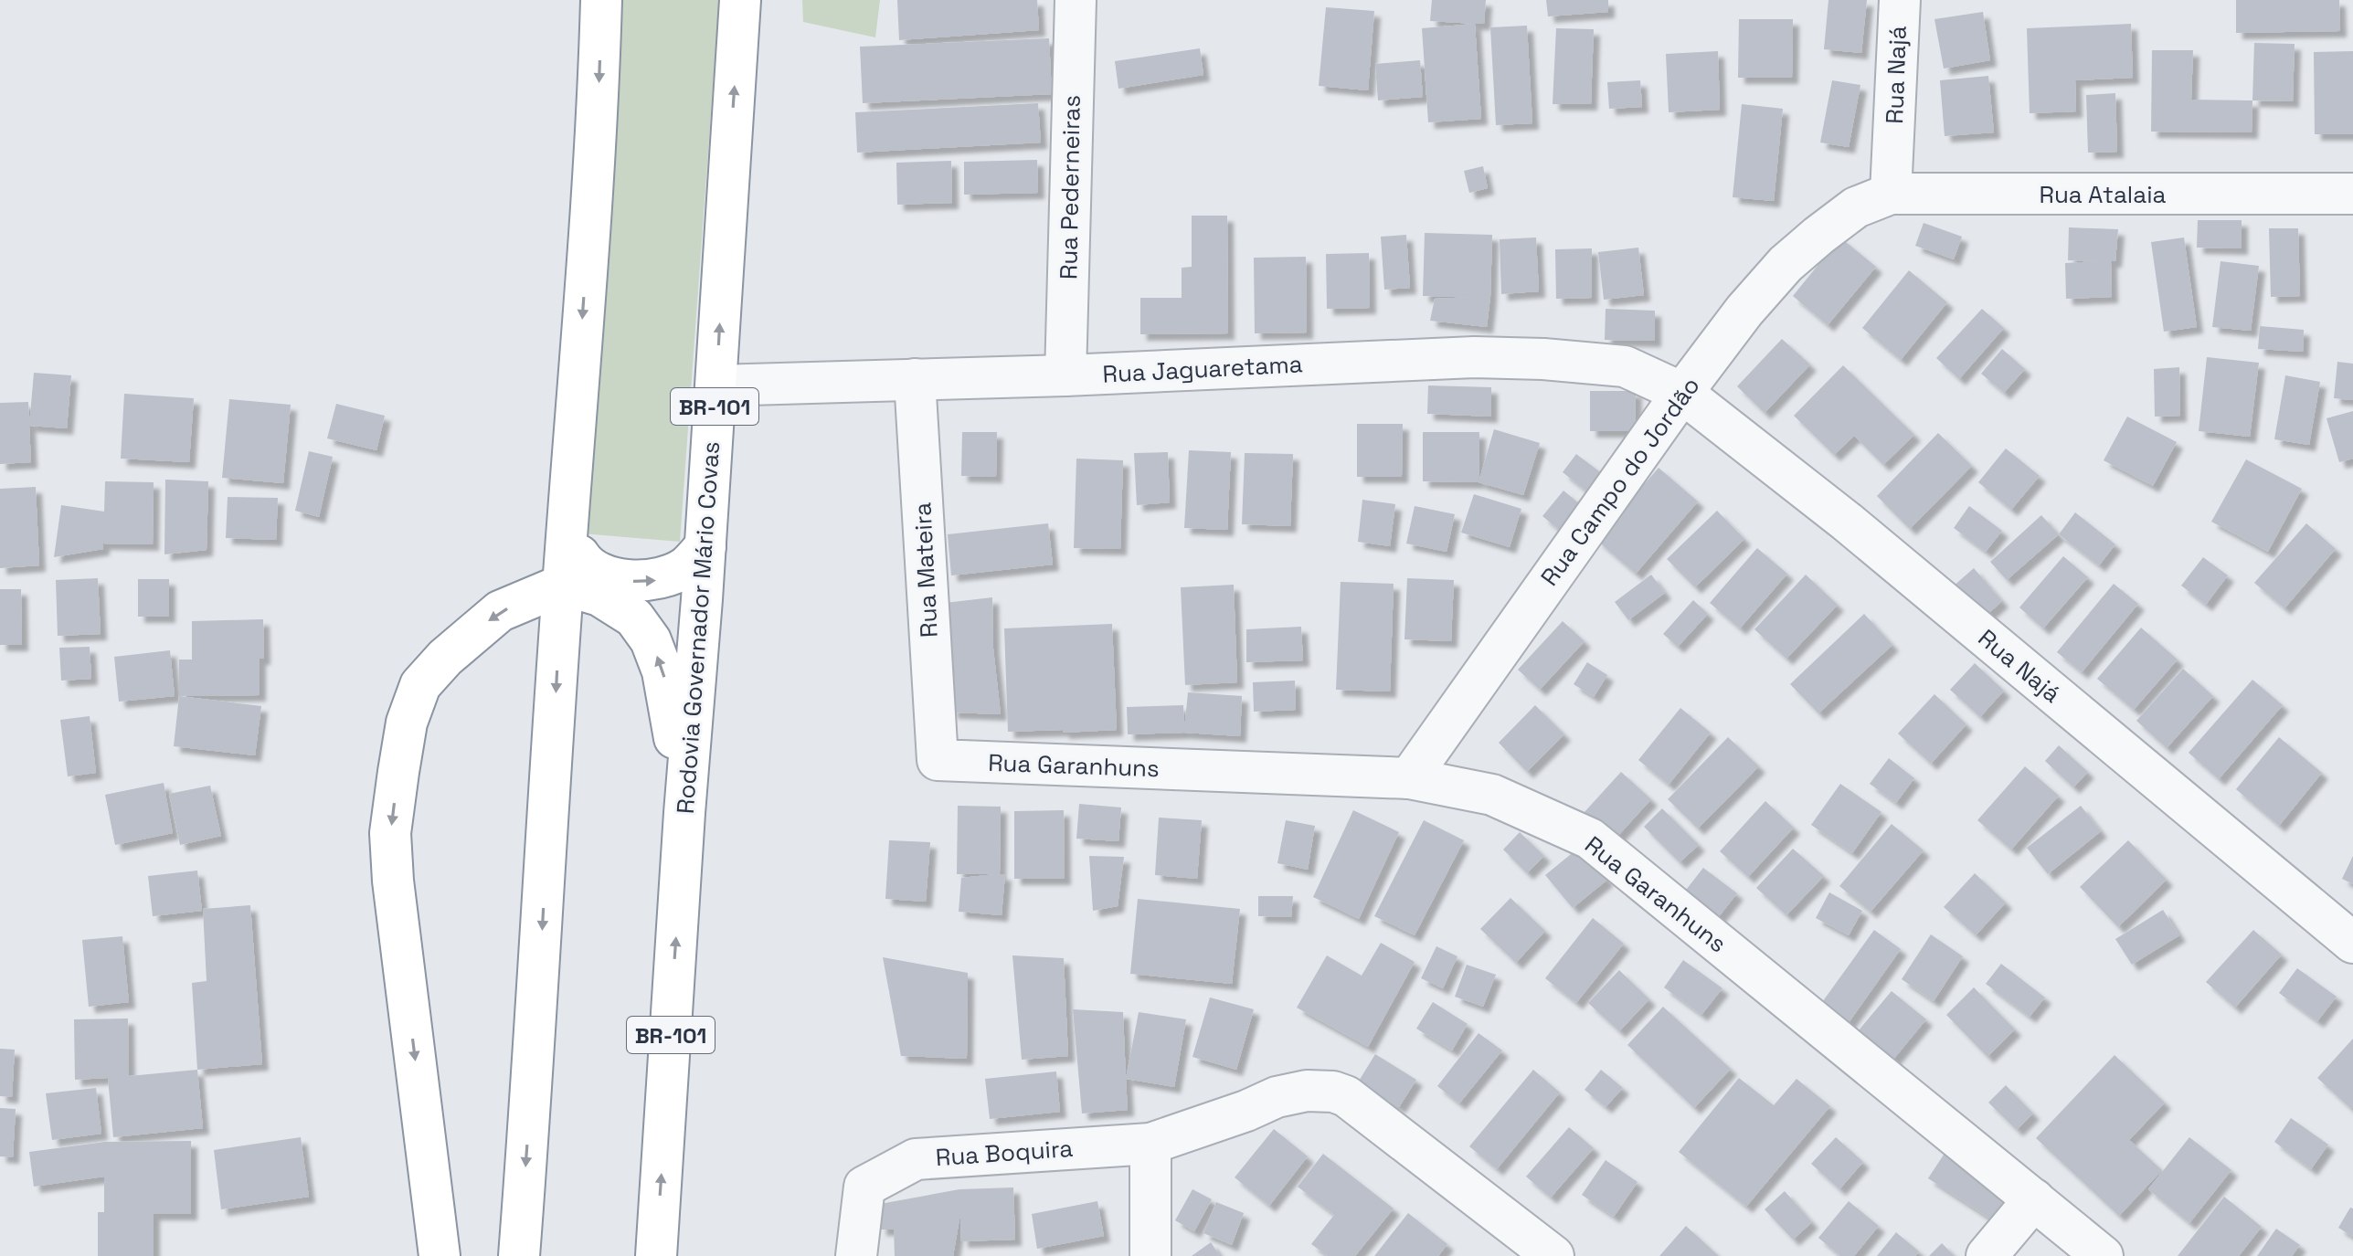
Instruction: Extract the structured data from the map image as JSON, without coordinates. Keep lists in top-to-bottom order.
{
  "streets": {
    "highway": ["BR-101", "Rodovia Governador Mário Covas"],
    "street": [
      "Rua Najá",
      "Rua Pederneiras",
      "Rua Atalaia",
      "Rua Jaguaretama",
      "Rua Campo do Jordão",
      "Rua Mateira",
      "Rua Garanhuns",
      "Rua Boquira"
    ]
  },
  "crossings": [
    ["Rua Najá", "Rua Atalaia"],
    ["Rua Najá", "Rua Jaguaretama"],
    ["Rua Najá", "Rua Campo do Jordão"],
    ["Rua Pederneiras", "Rua Jaguaretama"],
    ["Rua Atalaia", "Rua Campo do Jordão"],
    ["Rua Jaguaretama", "Rua Campo do Jordão"],
    ["Rua Jaguaretama", "Rua Mateira"],
    ["Rua Jaguaretama", "Rodovia Governador Mário Covas"],
    ["Rua Campo do Jordão", "Rua Garanhuns"],
    ["Rua Mateira", "Rua Garanhuns"]
  ]
}
